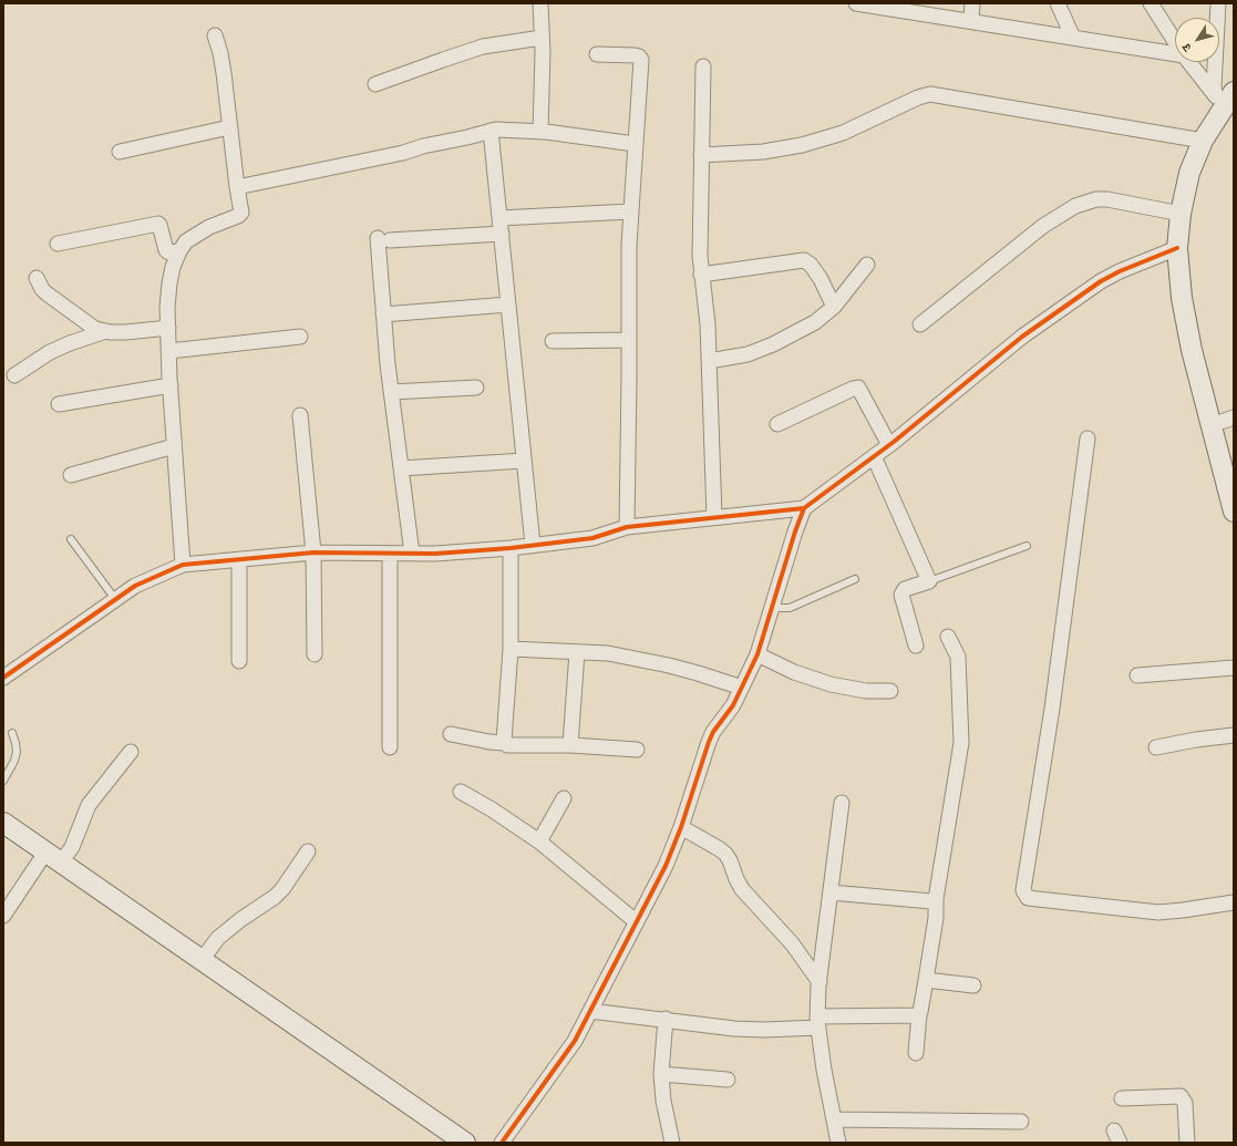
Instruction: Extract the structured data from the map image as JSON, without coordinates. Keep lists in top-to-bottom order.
{
  "north": "bottom left"
}
